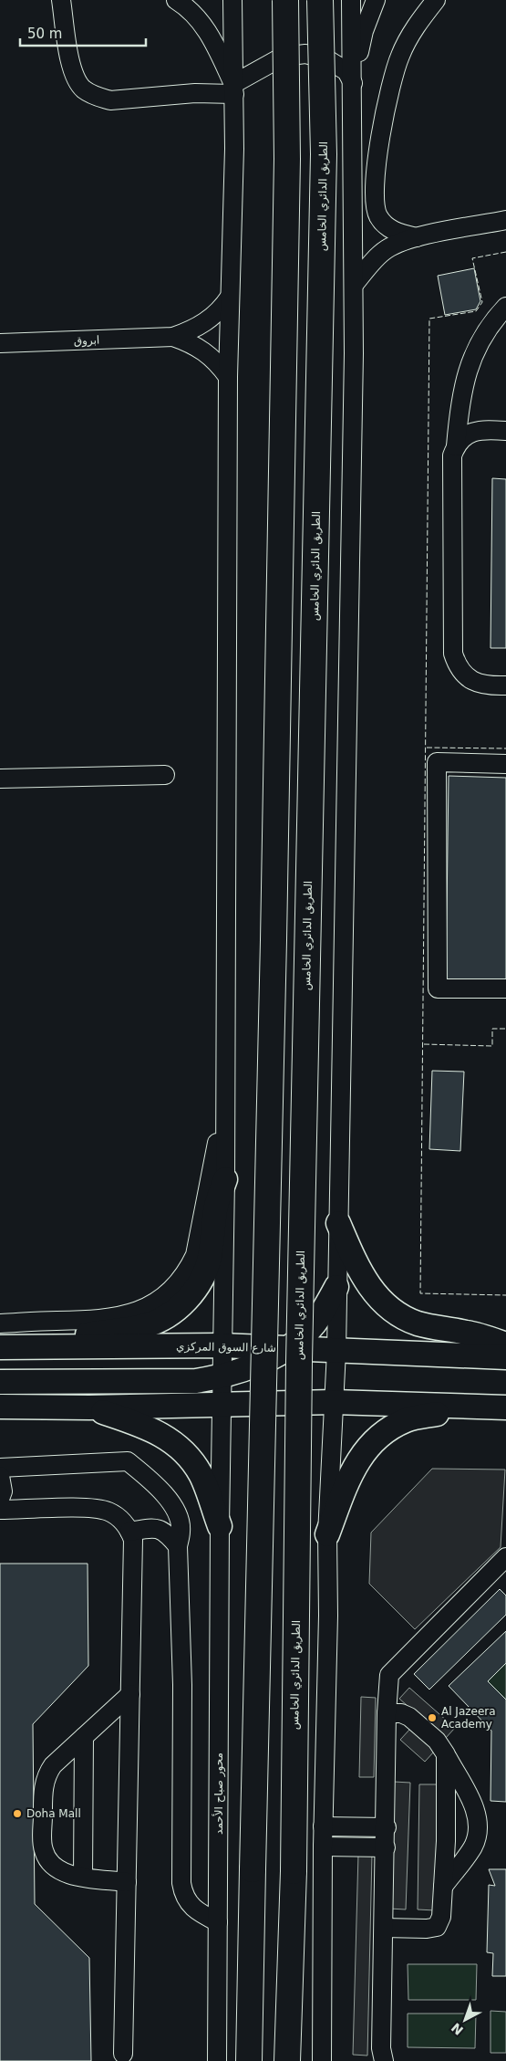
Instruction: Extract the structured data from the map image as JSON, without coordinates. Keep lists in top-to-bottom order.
{
  "streets": {
    "highway": ["الطريق الدائري الخامس"],
    "main road": ["شارع السوق المركزي"],
    "street": ["ابروق", "محور صباح الأحمد"]
  },
  "places": ["Al Jazeera Academy", "Doha Mall"],
  "scale_bar": "50 m",
  "north": "bottom left"
}
